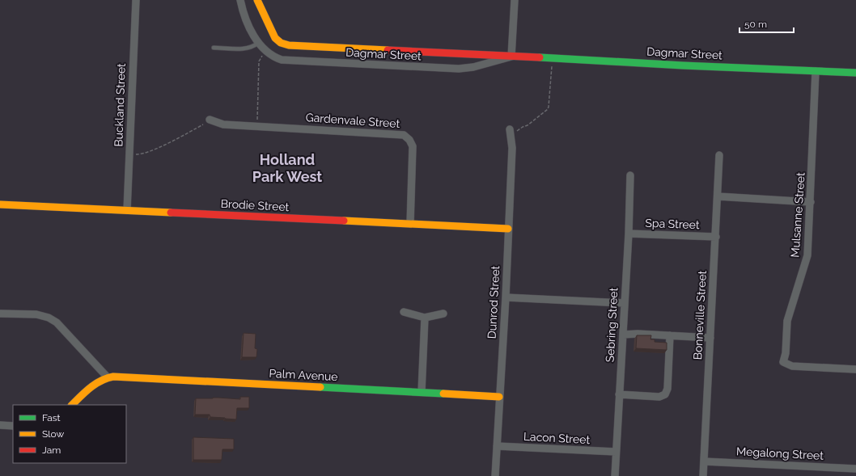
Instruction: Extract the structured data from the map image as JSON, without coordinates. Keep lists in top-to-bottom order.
{
  "streets": {
    "street": [
      "Dagmar Street",
      "Buckland Street",
      "Gardenvale Street",
      "Brodie Street",
      "Mulsanne Street",
      "Spa Street",
      "Dunrod Street",
      "Bonneville Street",
      "Sebring Street",
      "Palm Avenue",
      "Lacon Street",
      "Megalong Street"
    ]
  },
  "crossings": [
    ["Dagmar Street", "Mulsanne Street"],
    ["Buckland Street", "Brodie Street"],
    ["Gardenvale Street", "Brodie Street"],
    ["Brodie Street", "Dunrod Street"],
    ["Spa Street", "Bonneville Street"],
    ["Spa Street", "Sebring Street"],
    ["Dunrod Street", "Palm Avenue"],
    ["Dunrod Street", "Lacon Street"],
    ["Bonneville Street", "Megalong Street"],
    ["Sebring Street", "Lacon Street"]
  ],
  "districts": ["Holland Park West"],
  "legend": ["Fast", "Slow", "Jam"],
  "scale_bar": "50 m"
}
